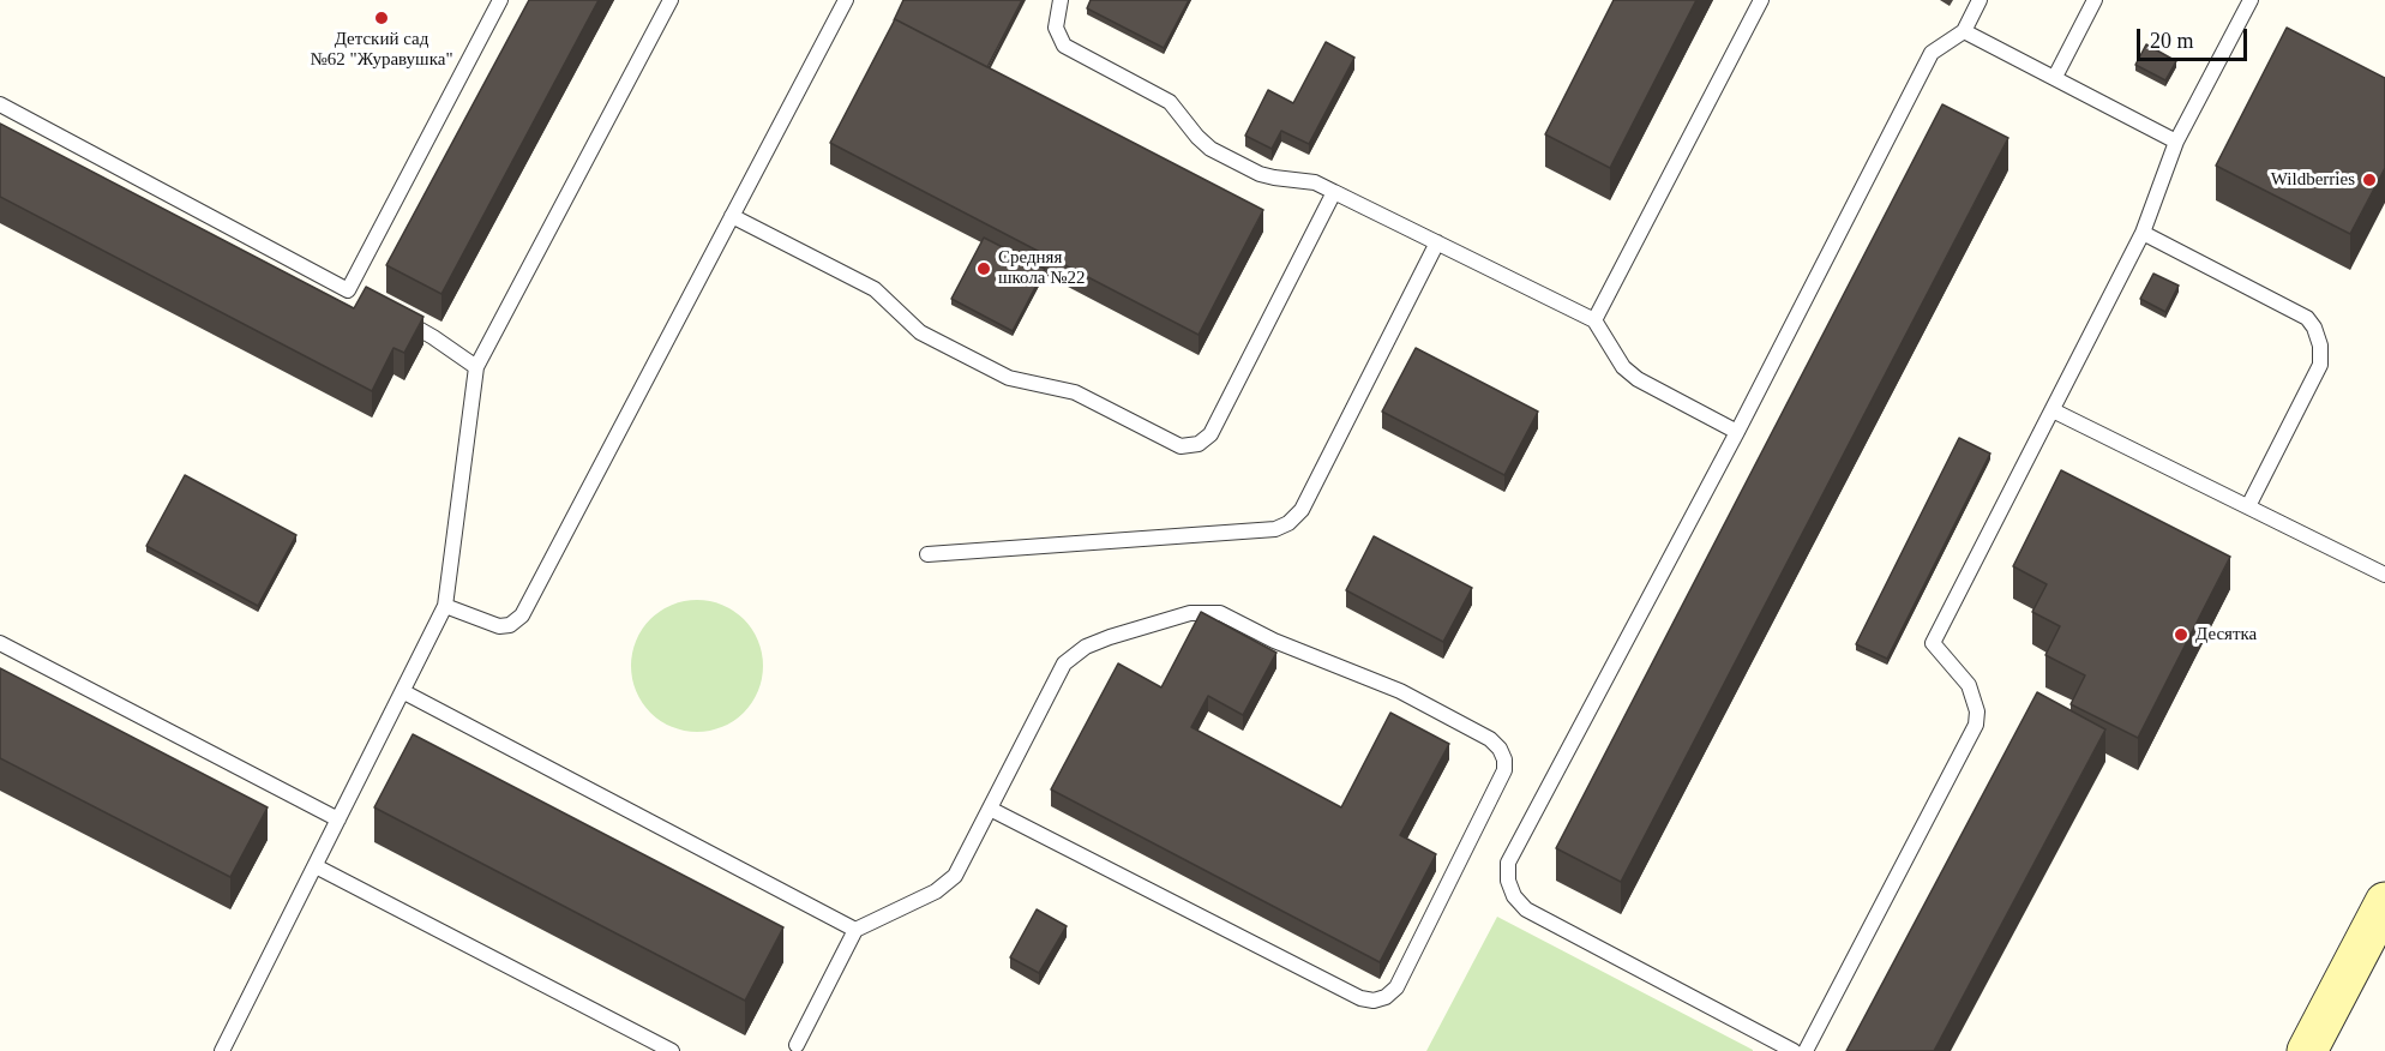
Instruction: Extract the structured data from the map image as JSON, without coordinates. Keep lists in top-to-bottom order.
{
  "places": [
    "Детский сад №62 \"Журавушка\"",
    "Wildberries",
    "Средняя школа №22",
    "Десятка"
  ],
  "scale_bar": "20 m"
}
